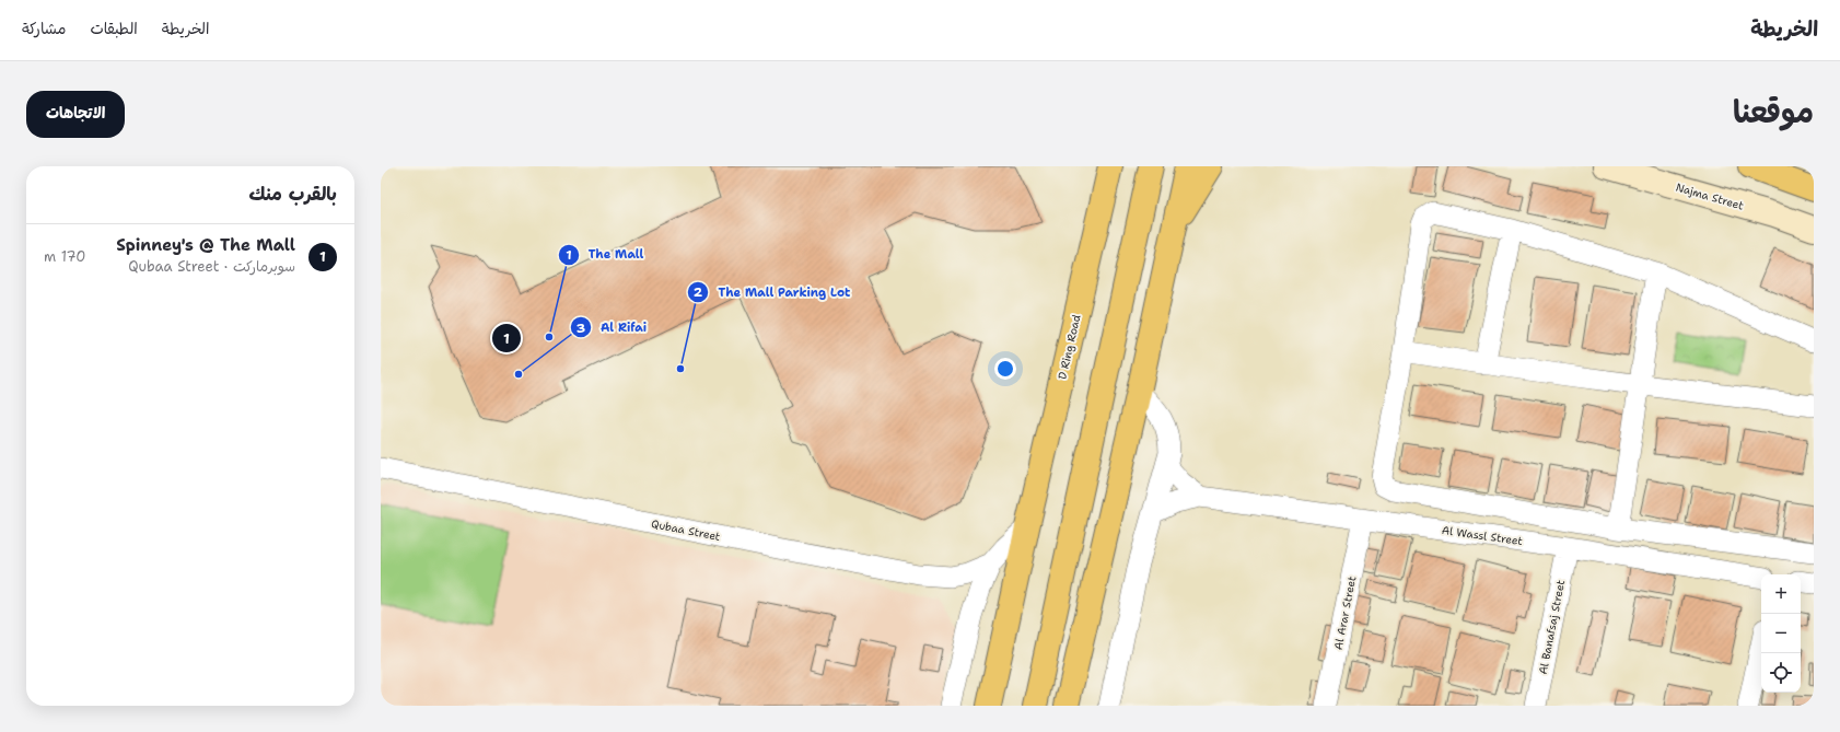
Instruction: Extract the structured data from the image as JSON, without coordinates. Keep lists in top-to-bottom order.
{
  "streets": {
    "main road": ["Najma Street", "D Ring Road"],
    "street": [
      "Qubaa Street",
      "Al Wassl Street",
      "Al Arar Street",
      "Al Banafsaj Street"
    ]
  },
  "crossings": [
    ["Al Wassl Street", "Al Arar Street"],
    ["Al Wassl Street", "Al Banafsaj Street"]
  ],
  "places": ["The Mall", "The Mall Parking Lot", "Al Rifai"],
  "page": {
    "header": "الخريطة",
    "nav": ["الخريطة", "الطبقات", "مشاركة"],
    "title": "موقعنا",
    "buttons": "الاتجاهات",
    "heading": "بالقرب منك",
    "list": [
      {
        "mark": "1",
        "name": "Spinney's @ The Mall",
        "note": "سوبرماركت · Qubaa Street",
        "value": "170 m"
      }
    ],
    "pins": "1",
    "map_buttons": ["+", "−"]
  }
}
